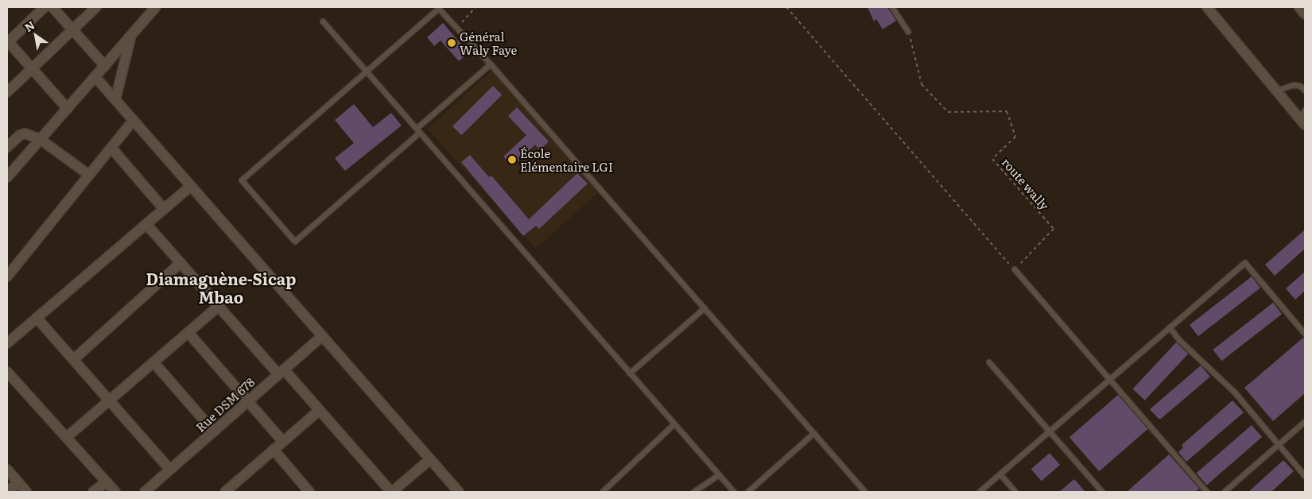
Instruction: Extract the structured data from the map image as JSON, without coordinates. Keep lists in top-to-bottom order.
{
  "streets": {
    "street": ["Rue DSM 678"],
    "path": ["route wally"]
  },
  "districts": ["Diamaguène-Sicap Mbao"],
  "places": ["Général Waly Faye", "École Elémentaire LGI"],
  "north": "top left"
}
